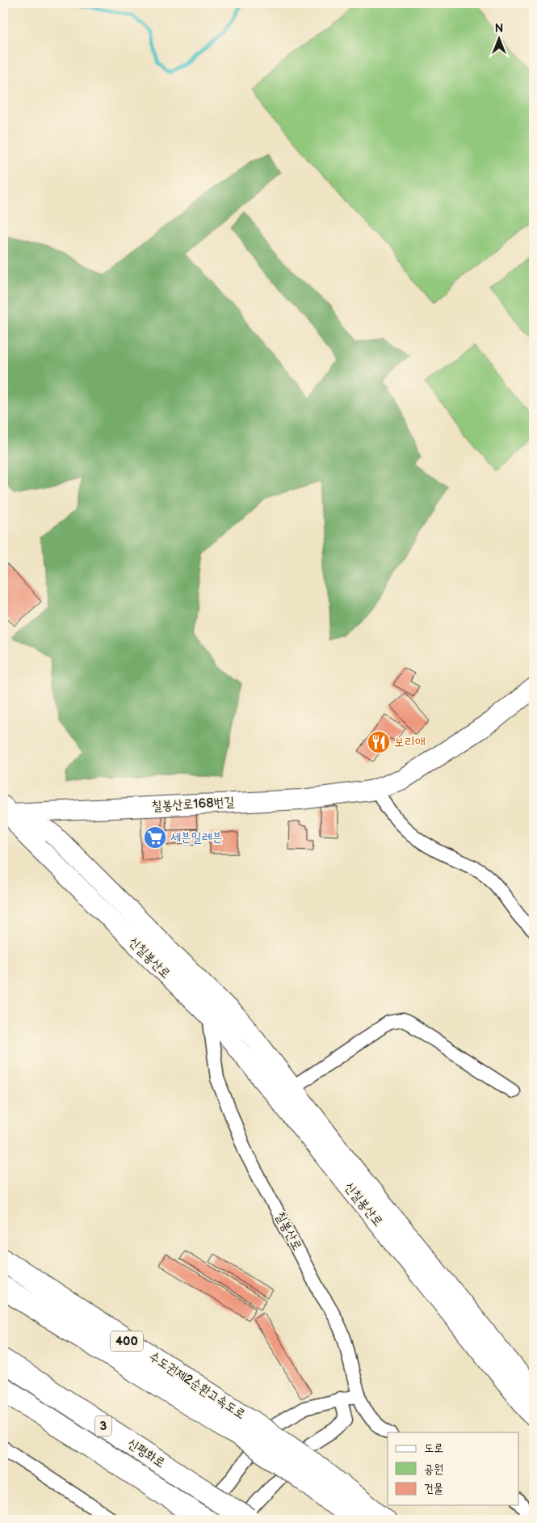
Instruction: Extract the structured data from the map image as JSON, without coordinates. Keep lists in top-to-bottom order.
{
  "streets": {
    "highway": [
      "400",
      "수도권제2순환고속도로",
      "3",
      "신평화로"
    ],
    "street": ["칠봉산로168번길", "신칠봉산로", "칠봉산로"]
  },
  "crossings": [
    ["칠봉산로168번길", "신칠봉산로"],
    ["신칠봉산로", "칠봉산로"]
  ],
  "places": {
    "restaurant": ["보리애"],
    "supermarket": ["세븐일레븐"]
  },
  "legend": ["도로", "공원", "건물"],
  "north": "top"
}
